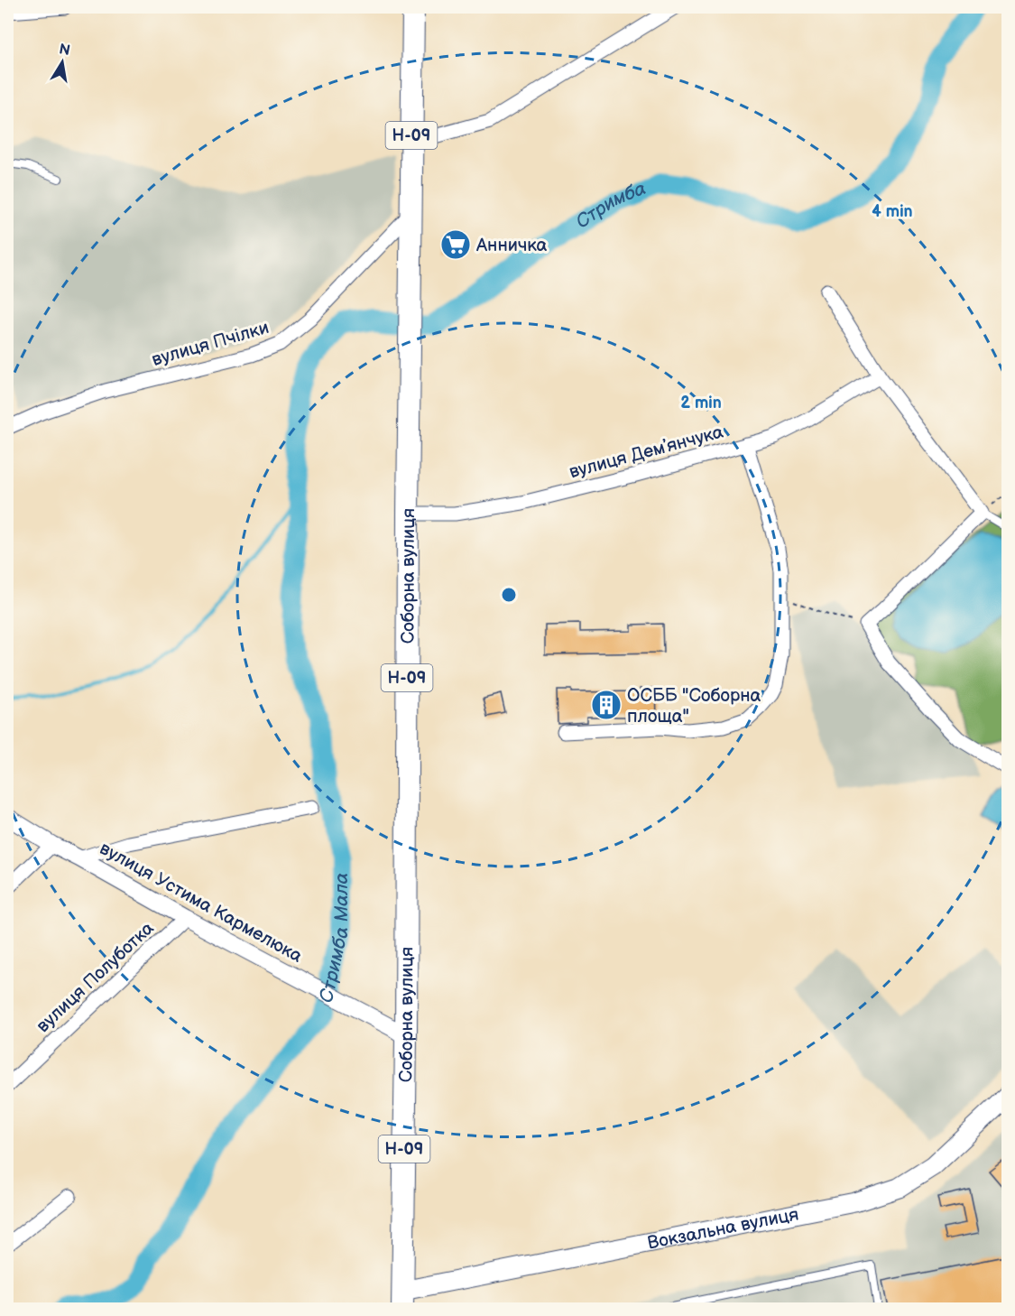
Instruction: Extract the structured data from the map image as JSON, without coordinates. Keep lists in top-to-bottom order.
{
  "streets": {
    "main road": ["Н-09", "Соборна вулиця", "Вокзальна вулиця"],
    "street": [
      "вулиця Пчілки",
      "вулиця Демʼянчука",
      "вулиця Устима Кармелюка",
      "вулиця Полуботка"
    ]
  },
  "crossings": [
    ["вулиця Пчілки", "Соборна вулиця"],
    ["вулиця Демʼянчука", "Соборна вулиця"],
    ["Соборна вулиця", "вулиця Устима Кармелюка"],
    ["Соборна вулиця", "Вокзальна вулиця"],
    ["вулиця Устима Кармелюка", "вулиця Полуботка"]
  ],
  "water": ["Стримба", "Стримба Мала"],
  "places": {
    "supermarket": ["Анничка"],
    "building": ["ОСББ \"Соборна площа\""]
  },
  "north": "top",
  "rings": ["4 min", "2 min"]
}
